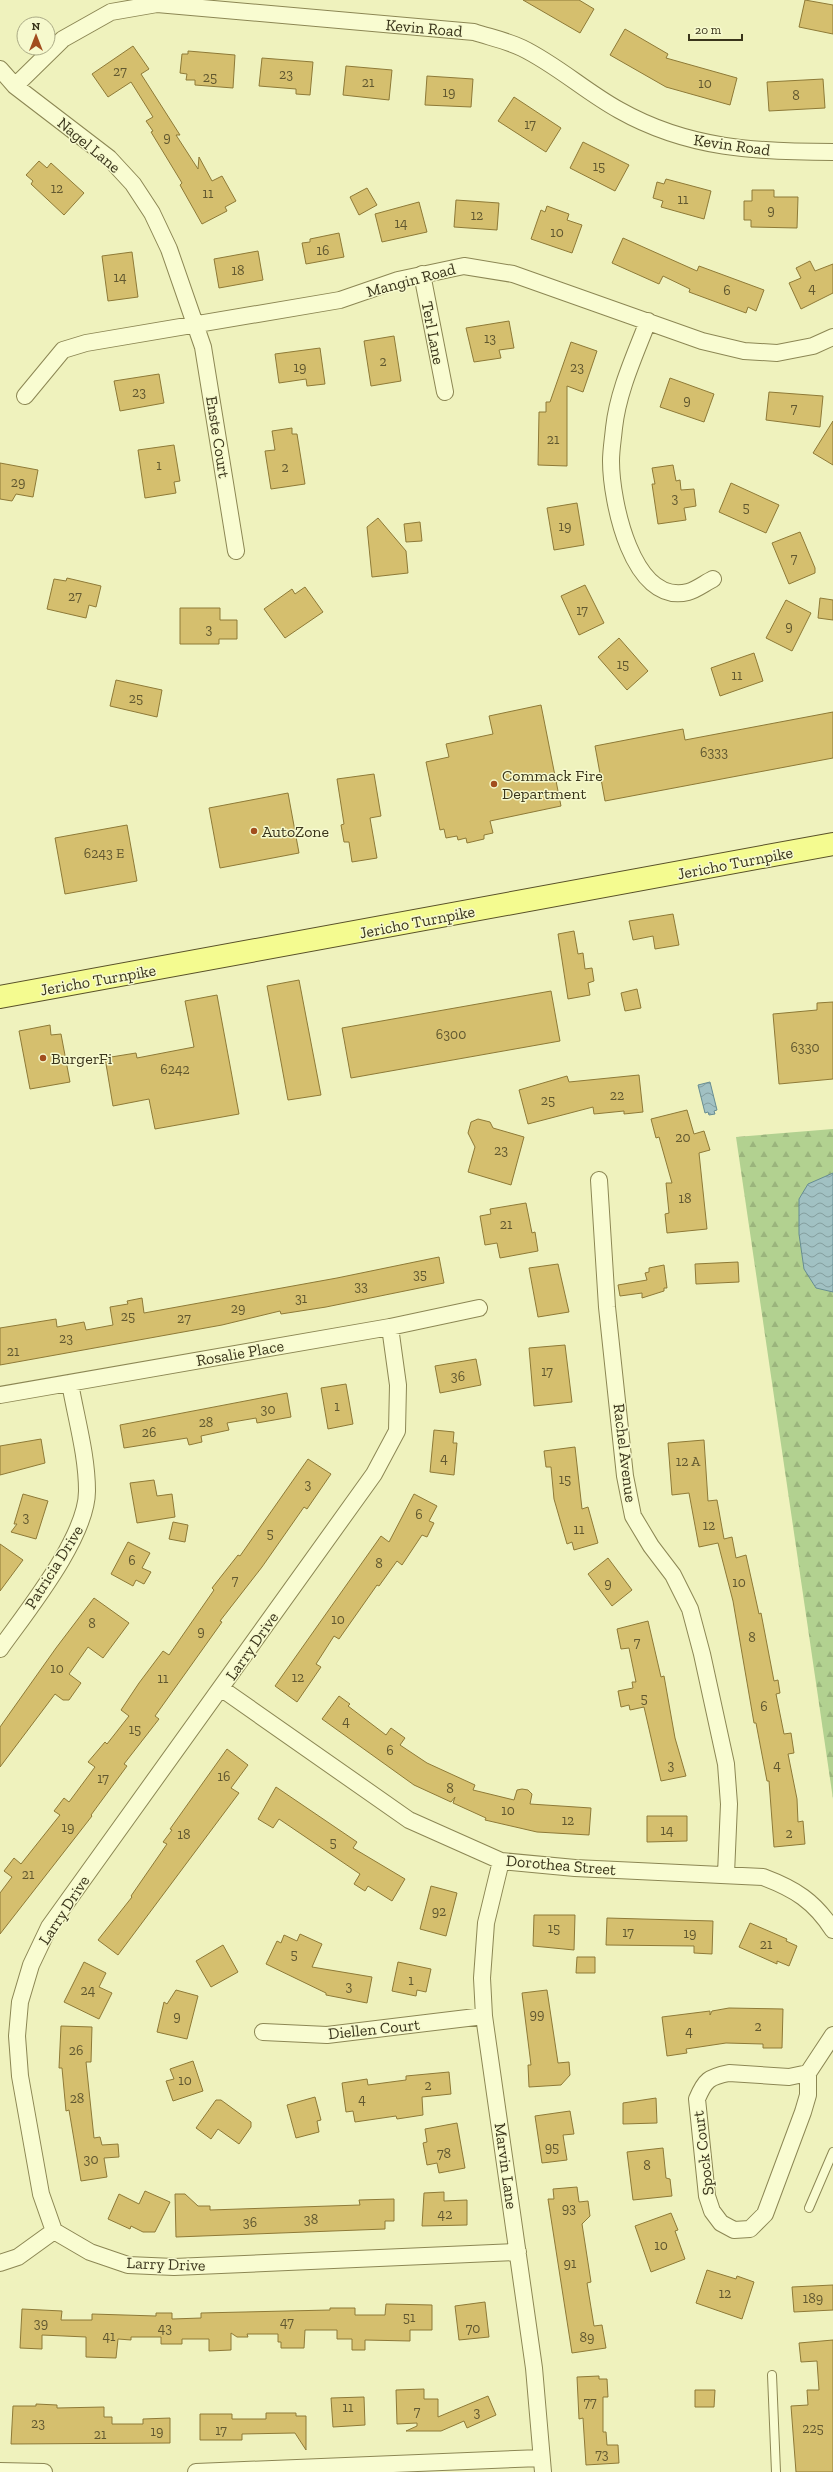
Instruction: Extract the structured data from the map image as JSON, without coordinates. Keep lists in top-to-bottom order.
{
  "streets": {
    "main road": ["Jericho Turnpike"],
    "street": [
      "Kevin Road",
      "Nagel Lane",
      "Mangin Road",
      "Terl Lane",
      "Enste Court",
      "Rosalie Place",
      "Rachel Avenue",
      "Patricia Drive",
      "Larry Drive",
      "Dorothea Street",
      "Diellen Court",
      "Spock Court",
      "Marvin Lane"
    ]
  },
  "crossings": [
    ["Kevin Road", "Nagel Lane"],
    ["Nagel Lane", "Mangin Road"],
    ["Nagel Lane", "Enste Court"],
    ["Mangin Road", "Terl Lane"],
    ["Mangin Road", "Enste Court"],
    ["Rosalie Place", "Patricia Drive"],
    ["Rosalie Place", "Larry Drive"],
    ["Rachel Avenue", "Dorothea Street"],
    ["Larry Drive", "Dorothea Street"],
    ["Larry Drive", "Marvin Lane"],
    ["Dorothea Street", "Marvin Lane"],
    ["Diellen Court", "Marvin Lane"]
  ],
  "places": ["Commack Fire Department", "AutoZone", "BurgerFi"],
  "house_numbers": [
    "27",
    "23",
    "25",
    "21",
    "10",
    "19",
    "8",
    "17",
    "9",
    "15",
    "12",
    "11",
    "11",
    "9",
    "12",
    "14",
    "10",
    "16",
    "18",
    "14",
    "4",
    "6",
    "13",
    "2",
    "19",
    "23",
    "23",
    "9",
    "7",
    "21",
    "1",
    "2",
    "29",
    "3",
    "5",
    "19",
    "7",
    "27",
    "17",
    "9",
    "3",
    "15",
    "11",
    "25",
    "6333",
    "6243 E",
    "6300",
    "6330",
    "6242",
    "22",
    "25",
    "20",
    "23",
    "18",
    "21",
    "35",
    "33",
    "31",
    "29",
    "25",
    "27",
    "23",
    "21",
    "17",
    "36",
    "1",
    "30",
    "28",
    "26",
    "4",
    "12 A",
    "15",
    "3",
    "6",
    "3",
    "12",
    "11",
    "5",
    "6",
    "8",
    "7",
    "10",
    "9",
    "10",
    "8",
    "9",
    "8",
    "7",
    "10",
    "12",
    "11",
    "5",
    "6",
    "4",
    "15",
    "6",
    "3",
    "4",
    "16",
    "17",
    "8",
    "10",
    "12",
    "19",
    "14",
    "2",
    "18",
    "5",
    "21",
    "92",
    "15",
    "17",
    "19",
    "21",
    "5",
    "1",
    "3",
    "24",
    "99",
    "9",
    "2",
    "4",
    "26",
    "10",
    "2",
    "28",
    "4",
    "95",
    "78",
    "30",
    "8",
    "93",
    "42",
    "38",
    "36",
    "10",
    "91",
    "12",
    "189",
    "51",
    "47",
    "39",
    "43",
    "70",
    "41",
    "89",
    "77",
    "11",
    "7",
    "3",
    "23",
    "225",
    "17",
    "19",
    "21",
    "73"
  ],
  "scale_bar": "20 m",
  "north": "top"
}
